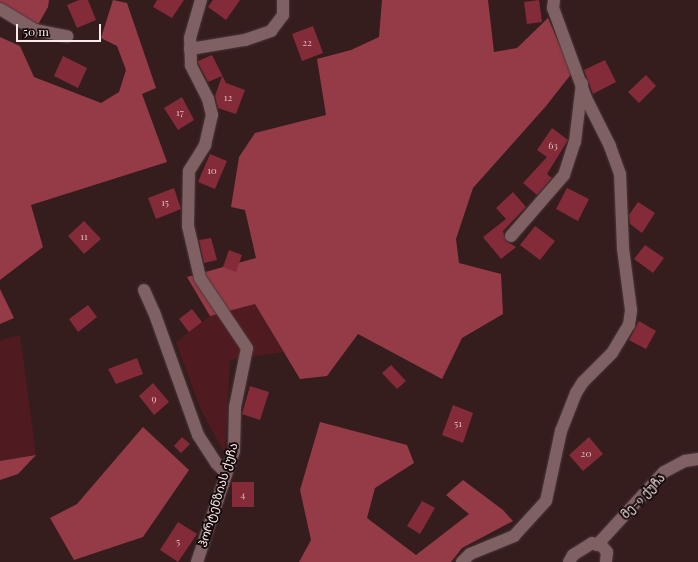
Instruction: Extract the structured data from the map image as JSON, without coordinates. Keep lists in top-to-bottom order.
{
  "streets": {
    "street": ["ჰორტენზიას ქუჩა", "მე-9 ქუჩა"]
  },
  "house_numbers": [
    "22",
    "12",
    "17",
    "63",
    "10",
    "15",
    "11",
    "9",
    "51",
    "20",
    "4",
    "5"
  ],
  "scale_bar": "50 m"
}
